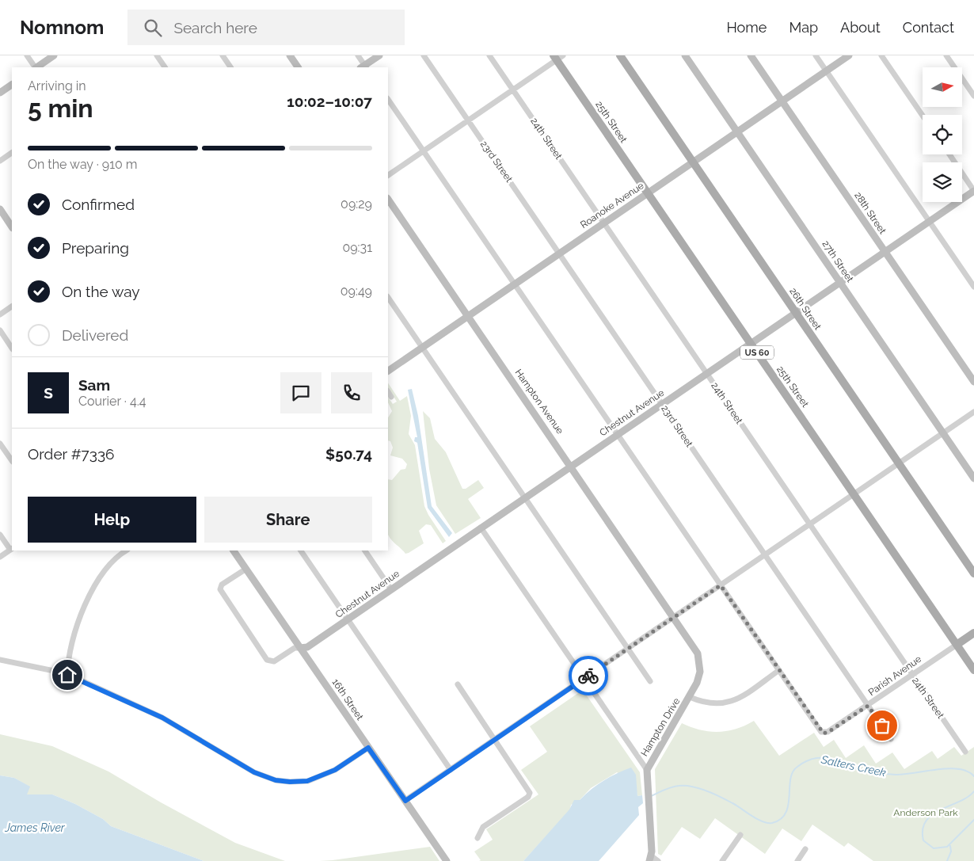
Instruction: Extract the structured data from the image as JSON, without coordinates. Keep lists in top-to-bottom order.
{
  "streets": {
    "main road": [
      "25th Street",
      "26th Street",
      "US 60",
      "Parish Avenue"
    ],
    "street": [
      "24th Street",
      "23rd Street",
      "Roanoke Avenue",
      "28th Street",
      "27th Street",
      "Hampton Avenue",
      "Chestnut Avenue",
      "16th Street",
      "Hampton Drive"
    ]
  },
  "crossings": [
    ["25th Street", "Roanoke Avenue"],
    ["25th Street", "Chestnut Avenue"],
    ["25th Street", "Parish Avenue"],
    ["24th Street", "Roanoke Avenue"],
    ["24th Street", "Chestnut Avenue"],
    ["24th Street", "Parish Avenue"],
    ["23rd Street", "Roanoke Avenue"],
    ["23rd Street", "Chestnut Avenue"],
    ["23rd Street", "Parish Avenue"],
    ["Roanoke Avenue", "28th Street"],
    ["Roanoke Avenue", "27th Street"],
    ["Roanoke Avenue", "26th Street"],
    ["Roanoke Avenue", "Hampton Avenue"],
    ["28th Street", "Chestnut Avenue"],
    ["27th Street", "Chestnut Avenue"],
    ["26th Street", "Chestnut Avenue"],
    ["Hampton Avenue", "Chestnut Avenue"],
    ["Hampton Avenue", "Hampton Drive"],
    ["Chestnut Avenue", "16th Street"]
  ],
  "water": ["Salters Creek", "James River"],
  "parks": ["Anderson Park"],
  "north": "right",
  "page": {
    "header": "Nomnom",
    "search": "Search here",
    "nav": [
      "Home",
      "Map",
      "About",
      "Contact"
    ],
    "heading": ["5 min", "Arriving in", "10:02–10:07"],
    "panel": [
      "Sam",
      "Courier · 4.4",
      "Order #7336",
      "$50.74"
    ],
    "bar": "On the way · 910 m",
    "list": [
      ["Confirmed", "09:29"],
      ["Preparing", "09:31"],
      ["On the way", "09:49"],
      "Delivered"
    ],
    "round": "S",
    "buttons": ["Help", "Share"]
  }
}
